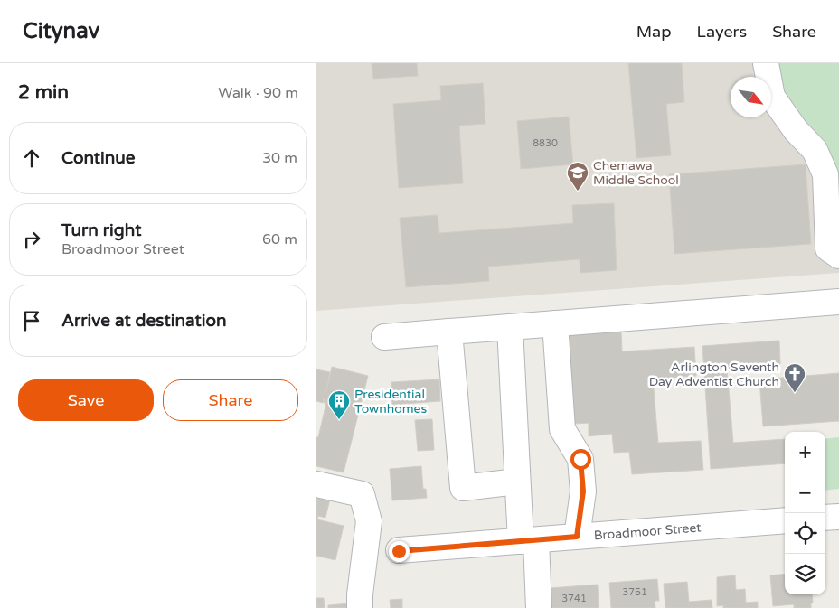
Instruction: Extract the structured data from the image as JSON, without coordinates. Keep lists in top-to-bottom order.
{
  "streets": {
    "street": ["Broadmoor Street"]
  },
  "places": {
    "school or university": ["Chemawa Middle School"],
    "church": ["Arlington Seventh Day Adventist Church"],
    "building": ["Presidential Townhomes"]
  },
  "house_numbers": ["8830", "3751", "3741"],
  "north": "bottom right",
  "page": {
    "header": "Citynav",
    "nav": ["Map", "Layers", "Share"],
    "heading": ["2 min", "Walk · 90 m"],
    "list": [
      ["Continue", "30 m"],
      ["Turn right", "Broadmoor Street", "60 m"],
      "Arrive at destination"
    ],
    "buttons": ["Save", "Share"],
    "map_buttons": ["+", "−"]
  }
}
